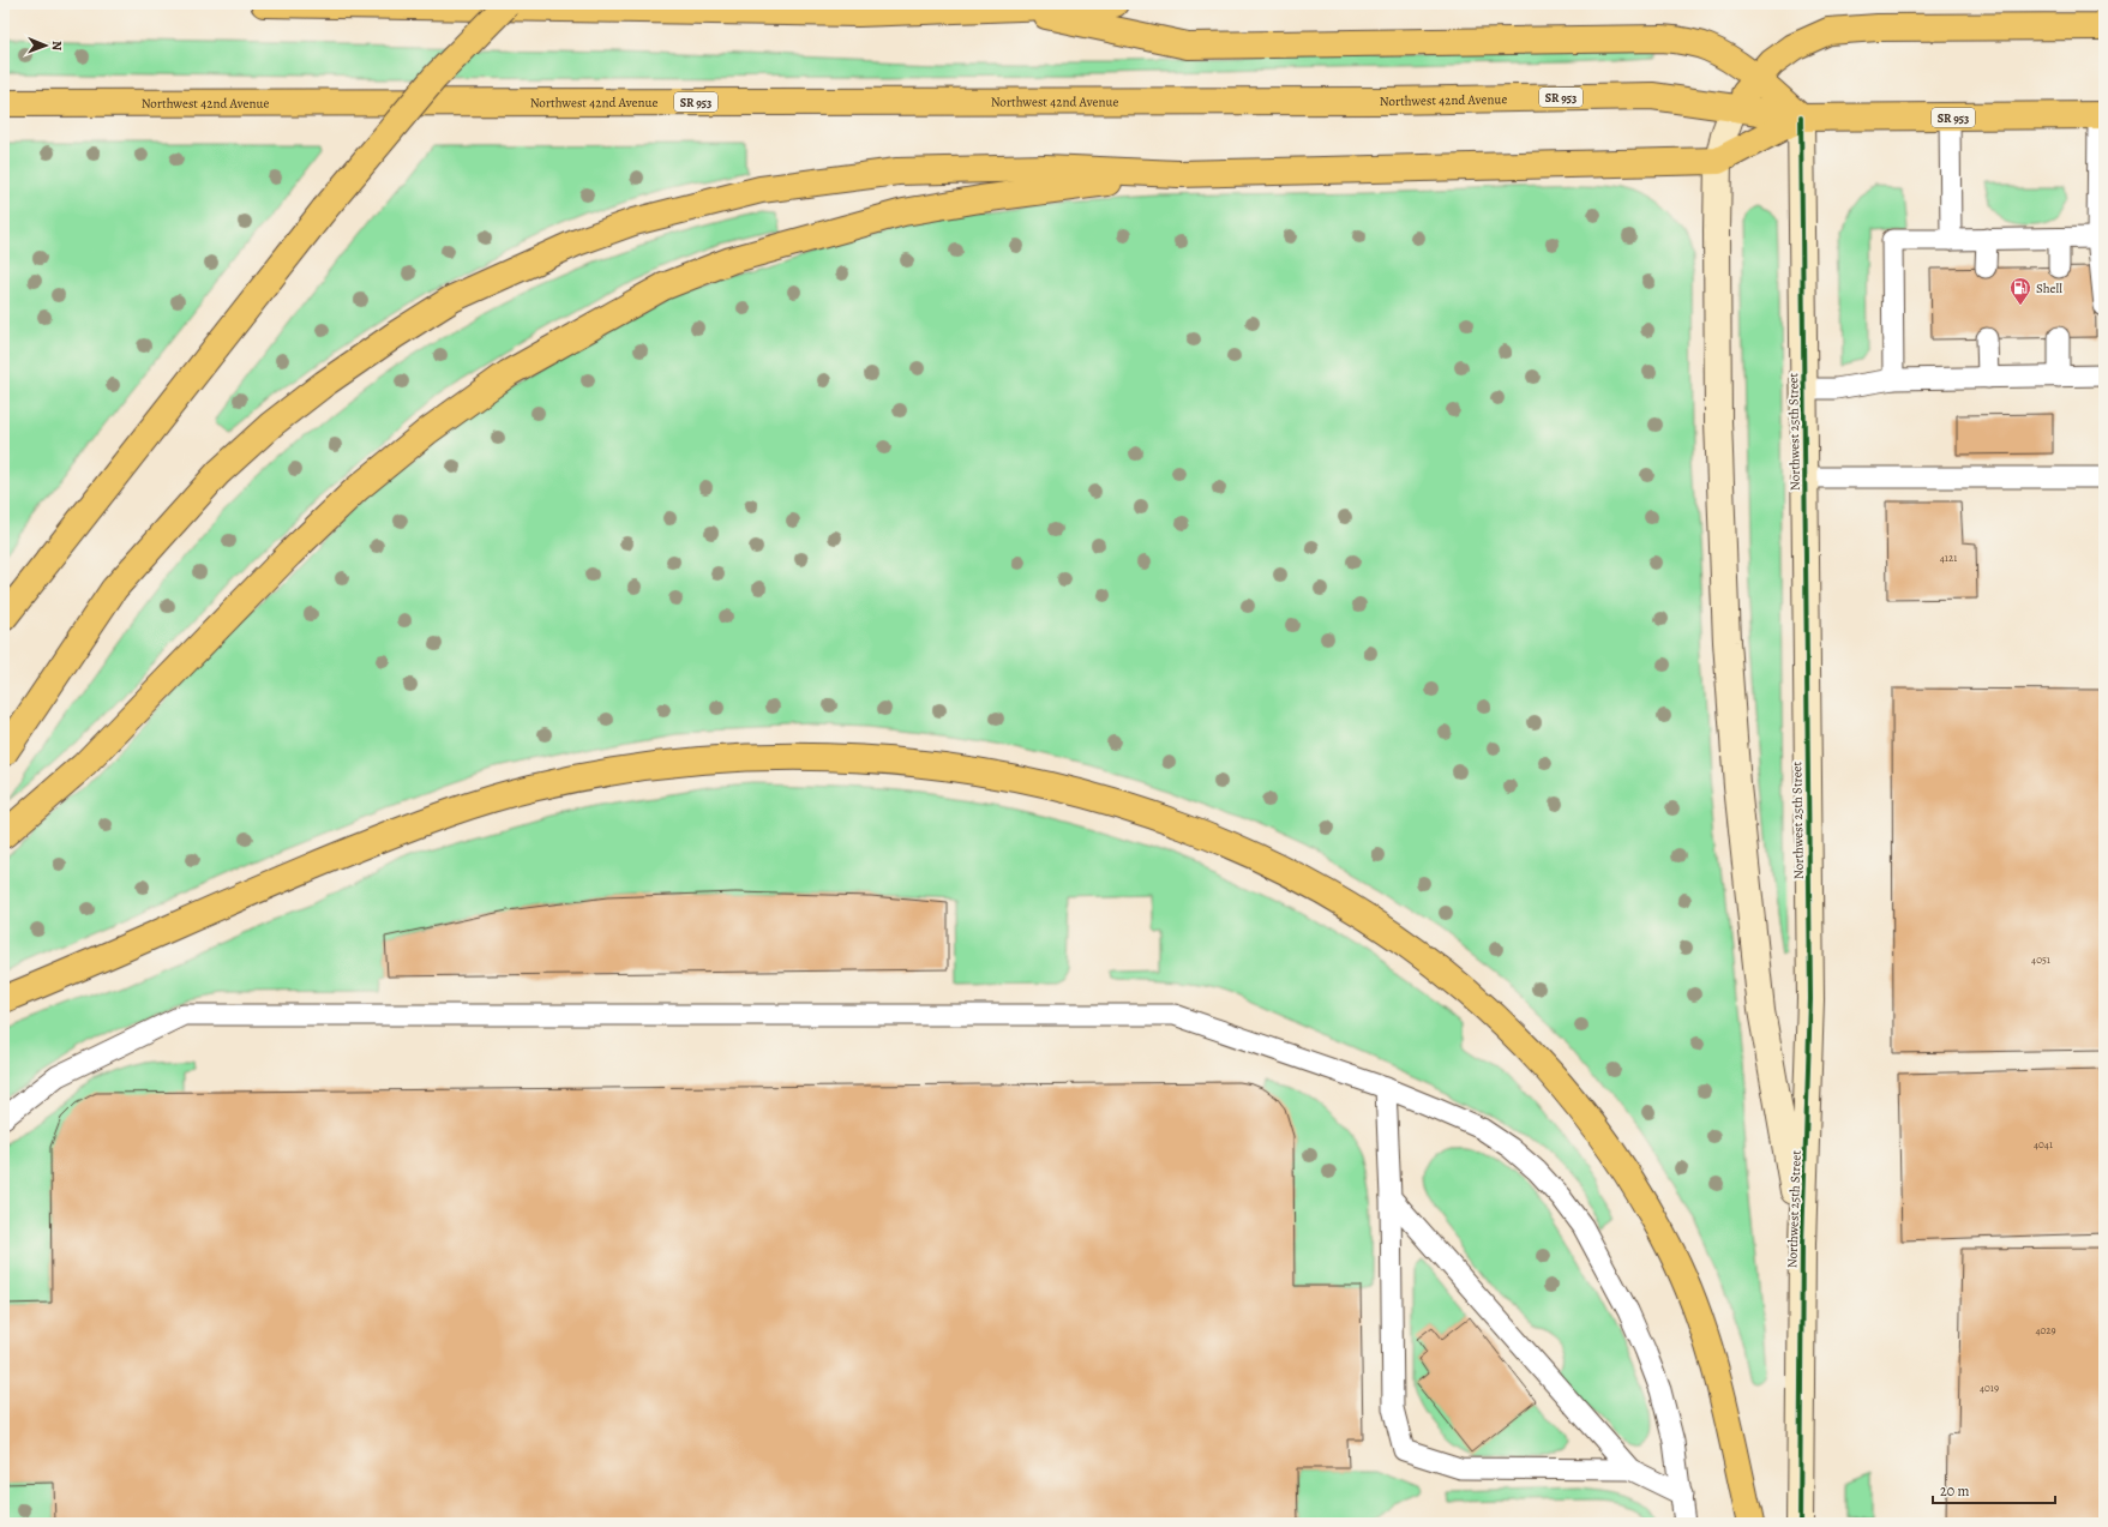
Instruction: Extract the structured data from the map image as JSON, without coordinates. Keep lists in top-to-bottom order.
{
  "streets": {
    "highway": ["SR 953", "Northwest 42nd Avenue"],
    "street": ["Northwest 25th Street"]
  },
  "crossings": [
    ["Northwest 42nd Avenue", "Northwest 25th Street"]
  ],
  "places": {
    "fuel station": ["Shell"]
  },
  "house_numbers": [
    "4121",
    "4051",
    "4041",
    "4029",
    "4019"
  ],
  "scale_bar": "20 m",
  "north": "right"
}
